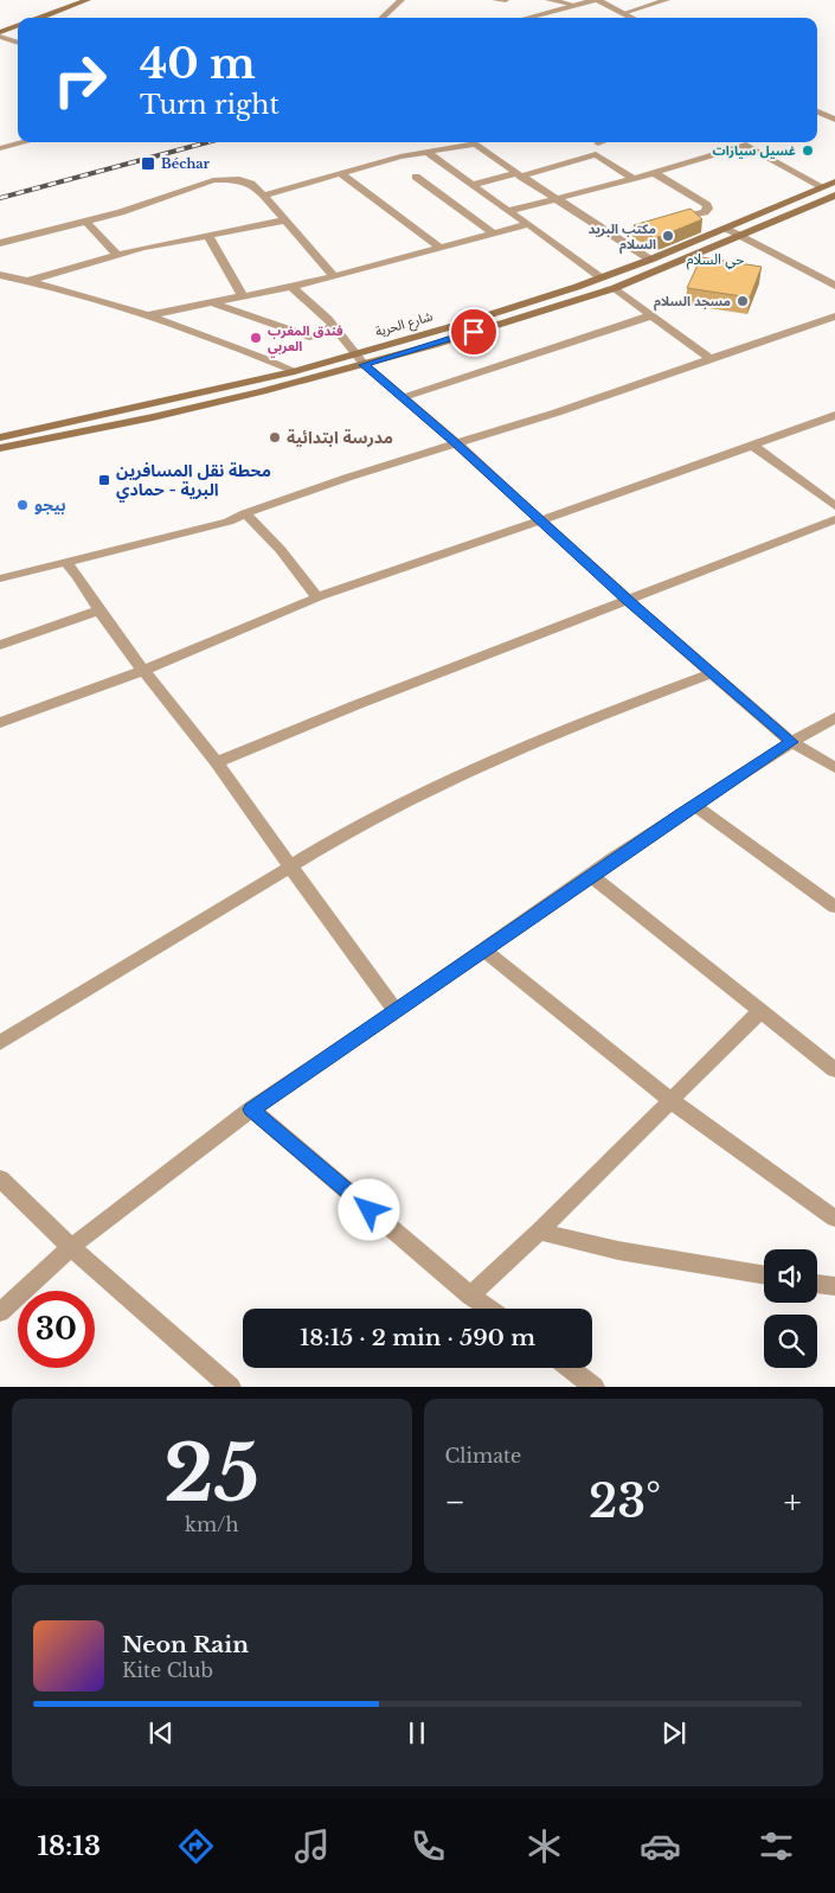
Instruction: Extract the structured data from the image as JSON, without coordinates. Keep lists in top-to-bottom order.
{
  "streets": {
    "main road": ["شارع الحرية"]
  },
  "districts": ["حي السلام"],
  "places": {
    "other": [
      "غسيل سيارات",
      "مكتب البريد السلام",
      "مسجد السلام",
      "فندق المغرب العربي",
      "مدرسة ابتدائية",
      "بيجو"
    ],
    "transit": ["Béchar", "محطة نقل المسافرين البرية - حمادي"]
  },
  "page": {
    "turn": ["40 m", "Turn right"],
    "limit": "30",
    "trip": "18:15 · 2 min · 590 m",
    "tile": [
      ["25", "km/h"],
      "Climate"
    ],
    "heat": ["−", "23°", "+"],
    "song": ["Neon Rain", "Kite Club"],
    "tabs": "18:13"
  }
}
